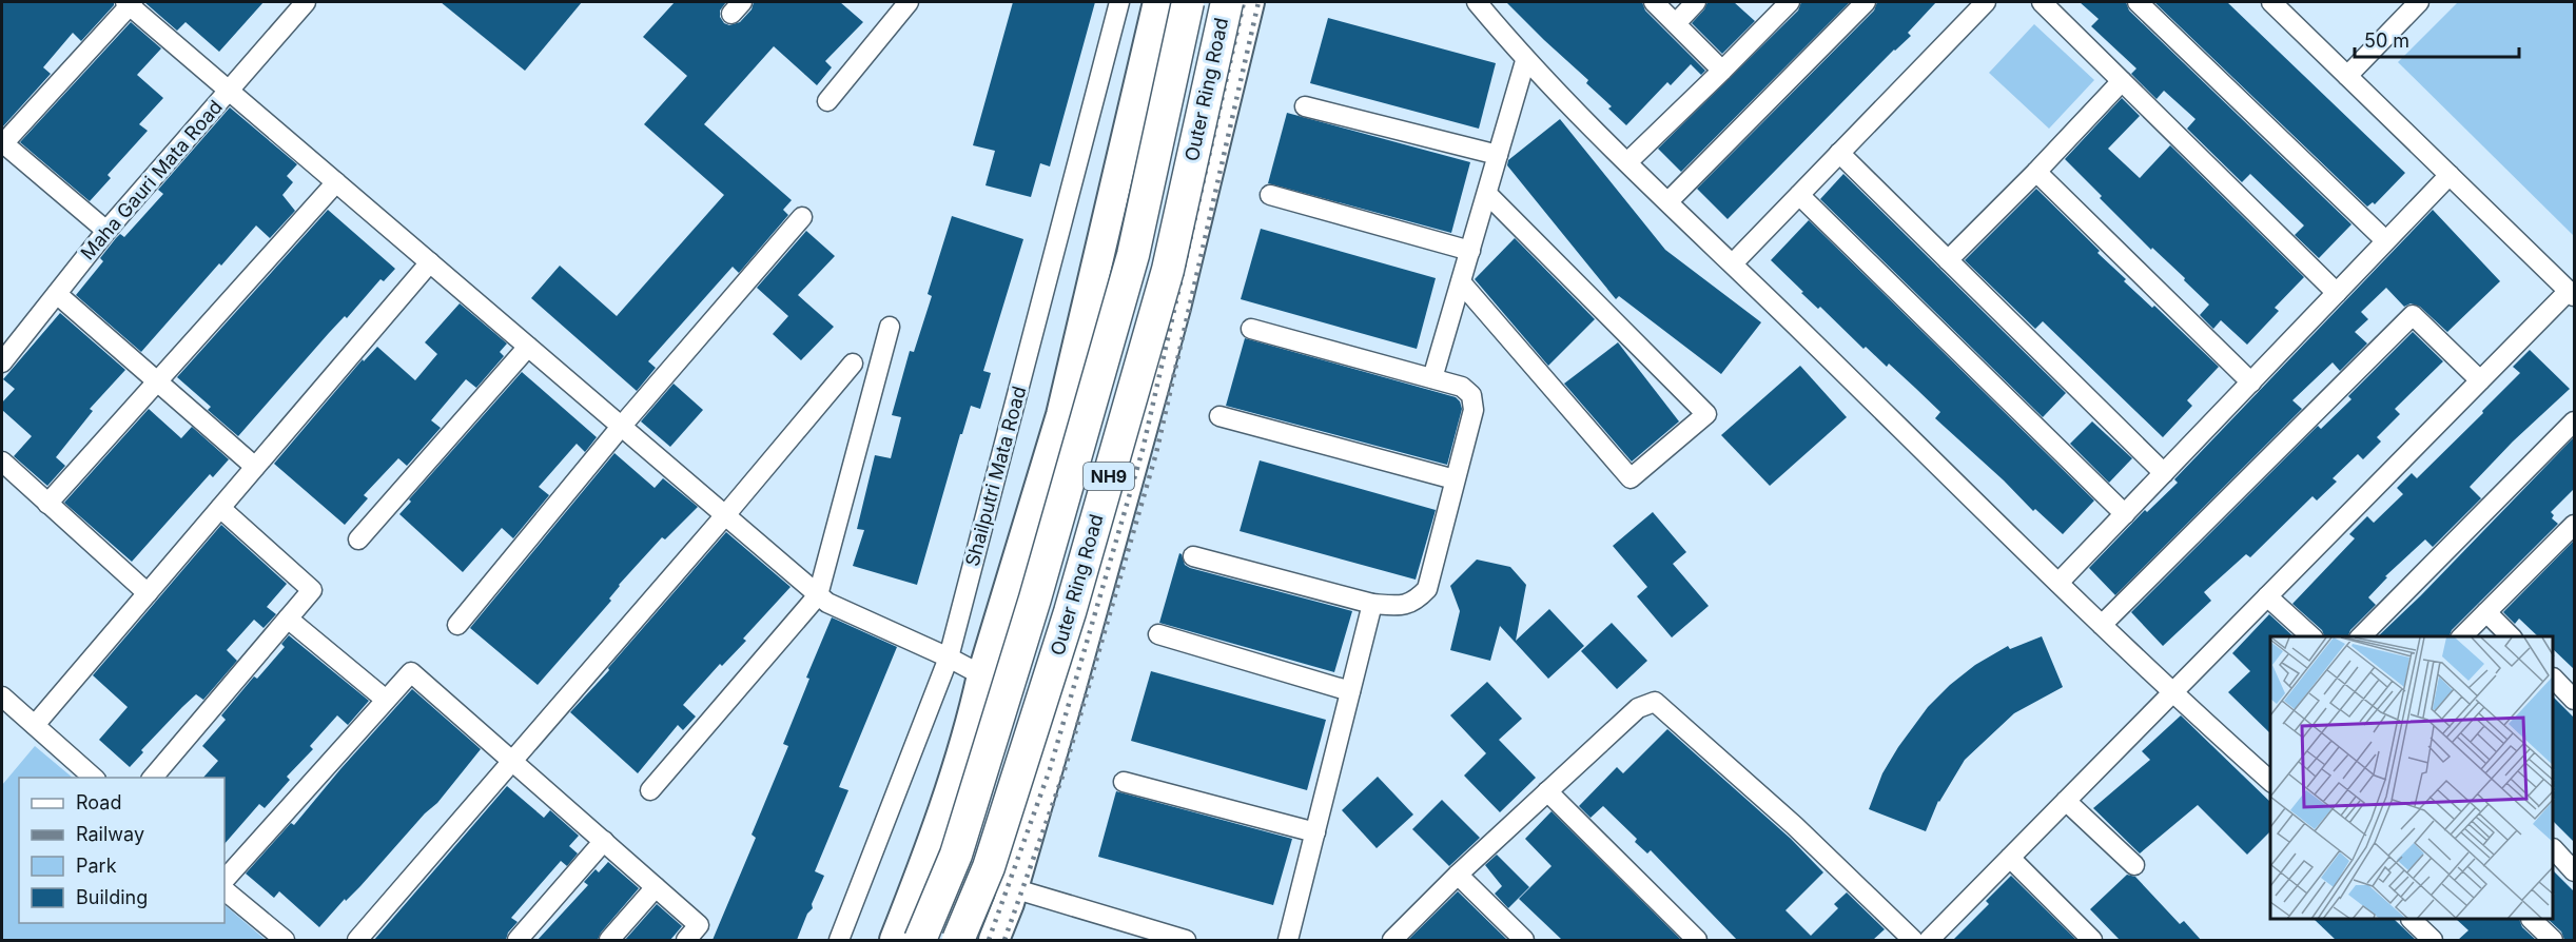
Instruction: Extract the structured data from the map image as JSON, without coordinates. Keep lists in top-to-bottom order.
{
  "streets": {
    "highway": ["Outer Ring Road", "NH9"],
    "street": ["Maha Gauri Mata Road", "Shailputri Mata Road"]
  },
  "legend": [
    "Road",
    "Railway",
    "Park",
    "Building"
  ],
  "scale_bar": "50 m"
}
